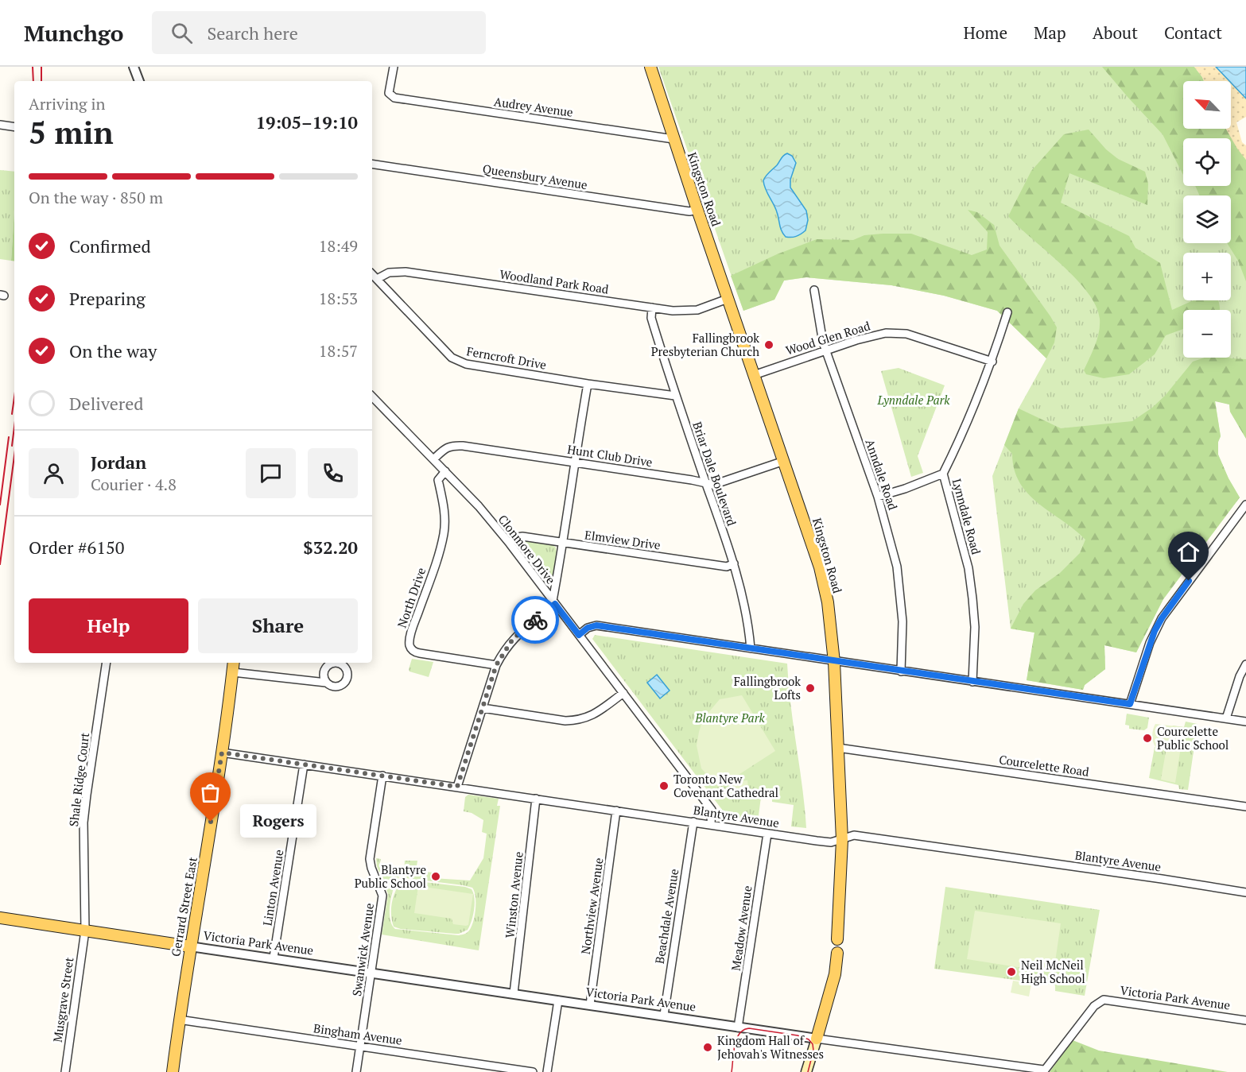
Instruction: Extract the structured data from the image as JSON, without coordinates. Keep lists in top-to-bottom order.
{
  "streets": {
    "main road": ["Kingston Road", "Gerrard Street East", "Victoria Park Avenue"],
    "street": [
      "Audrey Avenue",
      "Queensbury Avenue",
      "Woodland Park Road",
      "Wood Glen Road",
      "Ferncroft Drive",
      "Hunt Club Drive",
      "Briar Dale Boulevard",
      "Anndale Road",
      "Lynndale Road",
      "Elmview Drive",
      "Clonmore Drive",
      "North Drive",
      "Courcelette Road",
      "Shale Ridge Court",
      "Blantyre Avenue",
      "Linton Avenue",
      "Winston Avenue",
      "Northview Avenue",
      "Beachdale Avenue",
      "Meadow Avenue",
      "Swanwick Avenue",
      "Musgrave Street",
      "Bingham Avenue"
    ]
  },
  "crossings": [
    ["Audrey Avenue", "Kingston Road"],
    ["Queensbury Avenue", "Kingston Road"],
    ["Kingston Road", "Woodland Park Road"],
    ["Kingston Road", "Wood Glen Road"],
    ["Kingston Road", "Hunt Club Drive"],
    ["Kingston Road", "Courcelette Road"],
    ["Kingston Road", "Blantyre Avenue"],
    ["Kingston Road", "Victoria Park Avenue"],
    ["Woodland Park Road", "Ferncroft Drive"],
    ["Woodland Park Road", "Briar Dale Boulevard"],
    ["Wood Glen Road", "Anndale Road"],
    ["Wood Glen Road", "Lynndale Road"],
    ["Ferncroft Drive", "Briar Dale Boulevard"],
    ["Hunt Club Drive", "Briar Dale Boulevard"],
    ["Hunt Club Drive", "Clonmore Drive"],
    ["Briar Dale Boulevard", "Elmview Drive"],
    ["Elmview Drive", "Clonmore Drive"],
    ["Clonmore Drive", "North Drive"],
    ["Clonmore Drive", "Blantyre Avenue"],
    ["Shale Ridge Court", "Victoria Park Avenue"],
    ["Shale Ridge Court", "Musgrave Street"],
    ["Blantyre Avenue", "Linton Avenue"],
    ["Blantyre Avenue", "Winston Avenue"],
    ["Blantyre Avenue", "Northview Avenue"],
    ["Blantyre Avenue", "Gerrard Street East"],
    ["Blantyre Avenue", "Beachdale Avenue"],
    ["Blantyre Avenue", "Meadow Avenue"],
    ["Blantyre Avenue", "Swanwick Avenue"],
    ["Linton Avenue", "Victoria Park Avenue"],
    ["Winston Avenue", "Victoria Park Avenue"],
    ["Northview Avenue", "Victoria Park Avenue"],
    ["Gerrard Street East", "Victoria Park Avenue"],
    ["Gerrard Street East", "Bingham Avenue"],
    ["Beachdale Avenue", "Victoria Park Avenue"],
    ["Meadow Avenue", "Victoria Park Avenue"],
    ["Victoria Park Avenue", "Swanwick Avenue"],
    ["Victoria Park Avenue", "Musgrave Street"],
    ["Swanwick Avenue", "Bingham Avenue"]
  ],
  "parks": ["Lynndale Park", "Blantyre Park"],
  "places": [
    "Fallingbrook Presbyterian Church",
    "Fallingbrook Lofts",
    "Courcelette Public School",
    "Toronto New Covenant Cathedral",
    "Rogers",
    "Blantyre Public School",
    "Neil McNeil High School",
    "Kingdom Hall of Jehovah's Witnesses"
  ],
  "north": "top left",
  "page": {
    "header": "Munchgo",
    "search": "Search here",
    "nav": [
      "Home",
      "Map",
      "About",
      "Contact"
    ],
    "map_buttons": ["+", "−"],
    "heading": ["5 min", "Arriving in", "19:05–19:10"],
    "panel": [
      "Jordan",
      "Courier · 4.8",
      "Order #6150",
      "$32.20"
    ],
    "bar": "On the way · 850 m",
    "list": [
      ["Confirmed", "18:49"],
      ["Preparing", "18:53"],
      ["On the way", "18:57"],
      "Delivered"
    ],
    "buttons": ["Help", "Share"],
    "bubble": "Rogers"
  }
}
